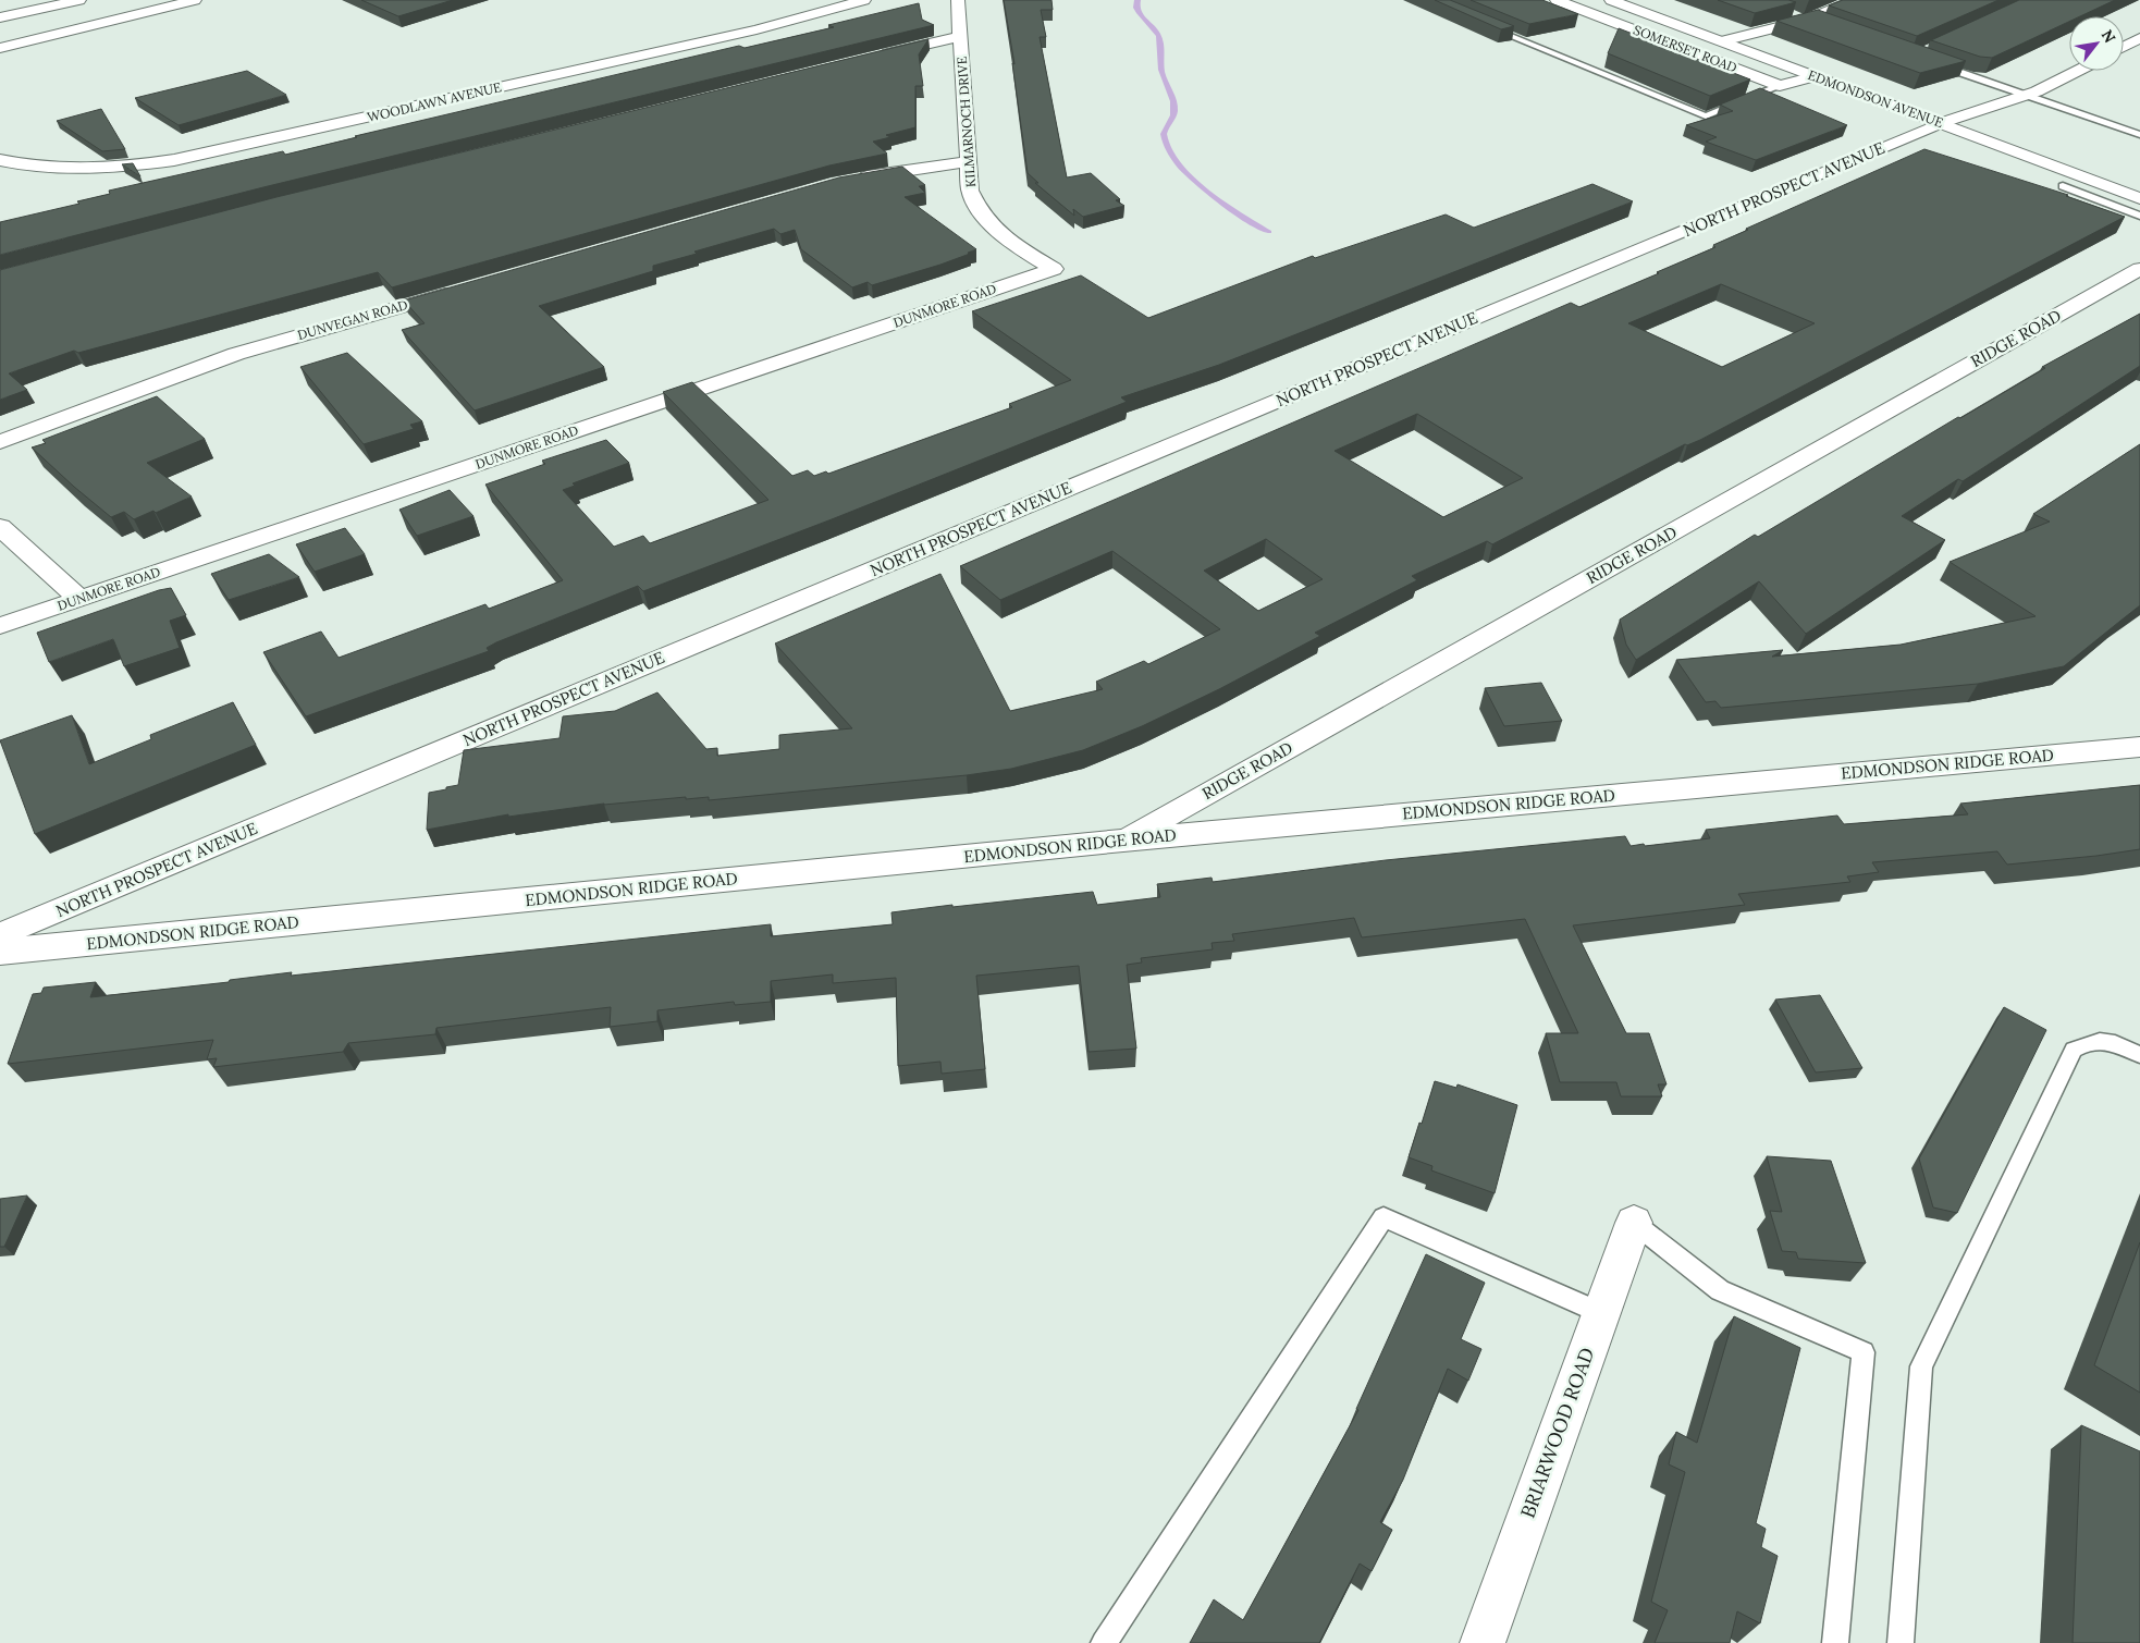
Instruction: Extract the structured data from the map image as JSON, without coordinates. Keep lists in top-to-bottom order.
{
  "streets": {
    "main road": [
      "SOMERSET ROAD",
      "EDMONDSON AVENUE",
      "WOODLAWN AVENUE",
      "KILMARNOCH DRIVE",
      "NORTH PROSPECT AVENUE",
      "DUNMORE ROAD",
      "DUNVEGAN ROAD",
      "RIDGE ROAD",
      "EDMONDSON RIDGE ROAD",
      "BRIARWOOD ROAD"
    ]
  },
  "crossings": [
    ["EDMONDSON AVENUE", "NORTH PROSPECT AVENUE"],
    ["KILMARNOCH DRIVE", "DUNMORE ROAD"],
    ["RIDGE ROAD", "EDMONDSON RIDGE ROAD"]
  ],
  "north": "top right"
}
